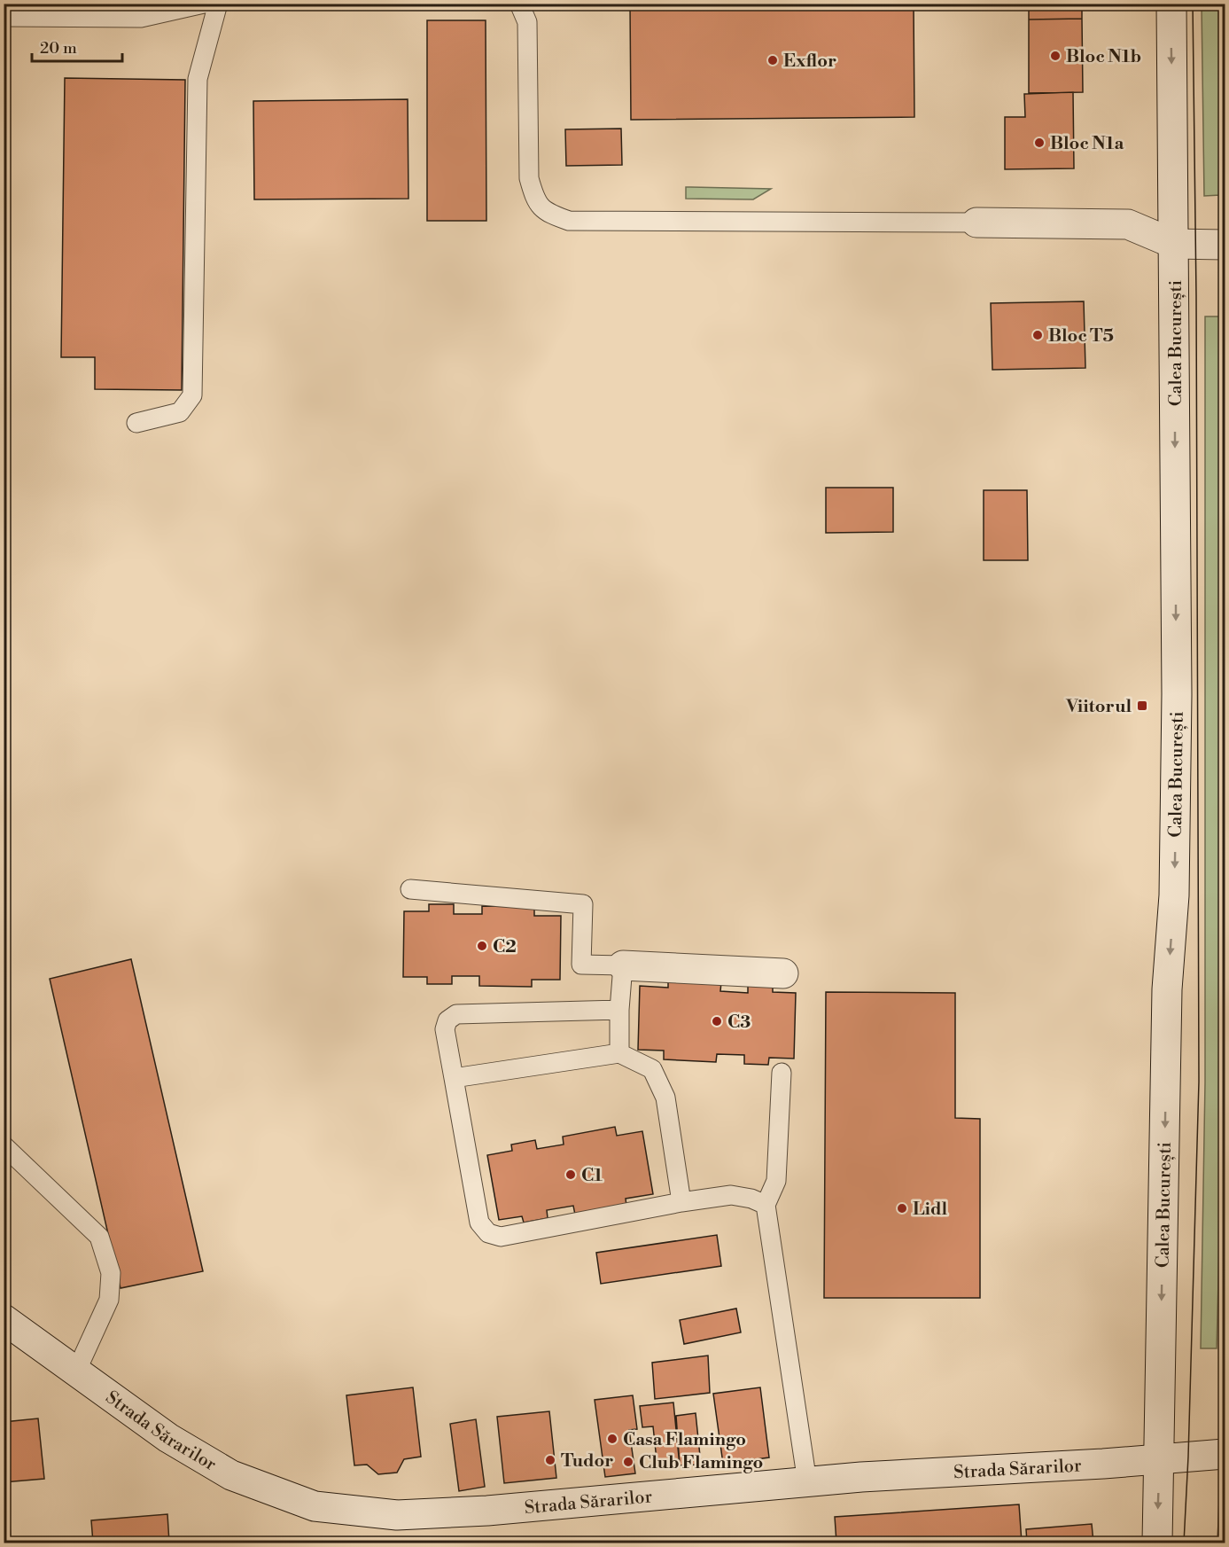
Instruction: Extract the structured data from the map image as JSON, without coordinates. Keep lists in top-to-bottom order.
{
  "streets": {
    "street": ["Calea București", "Strada Sărarilor"]
  },
  "crossings": [
    ["Calea București", "Strada Sărarilor"]
  ],
  "one_way": ["Calea București"],
  "places": {
    "other": [
      "Bloc N1b",
      "Exflor",
      "Bloc N1a",
      "Bloc T5",
      "C2",
      "C3",
      "C1",
      "Lidl",
      "Casa Flamingo",
      "Tudor",
      "Club Flamingo"
    ],
    "transit": ["Viitorul"]
  },
  "scale_bar": "20 m"
}
